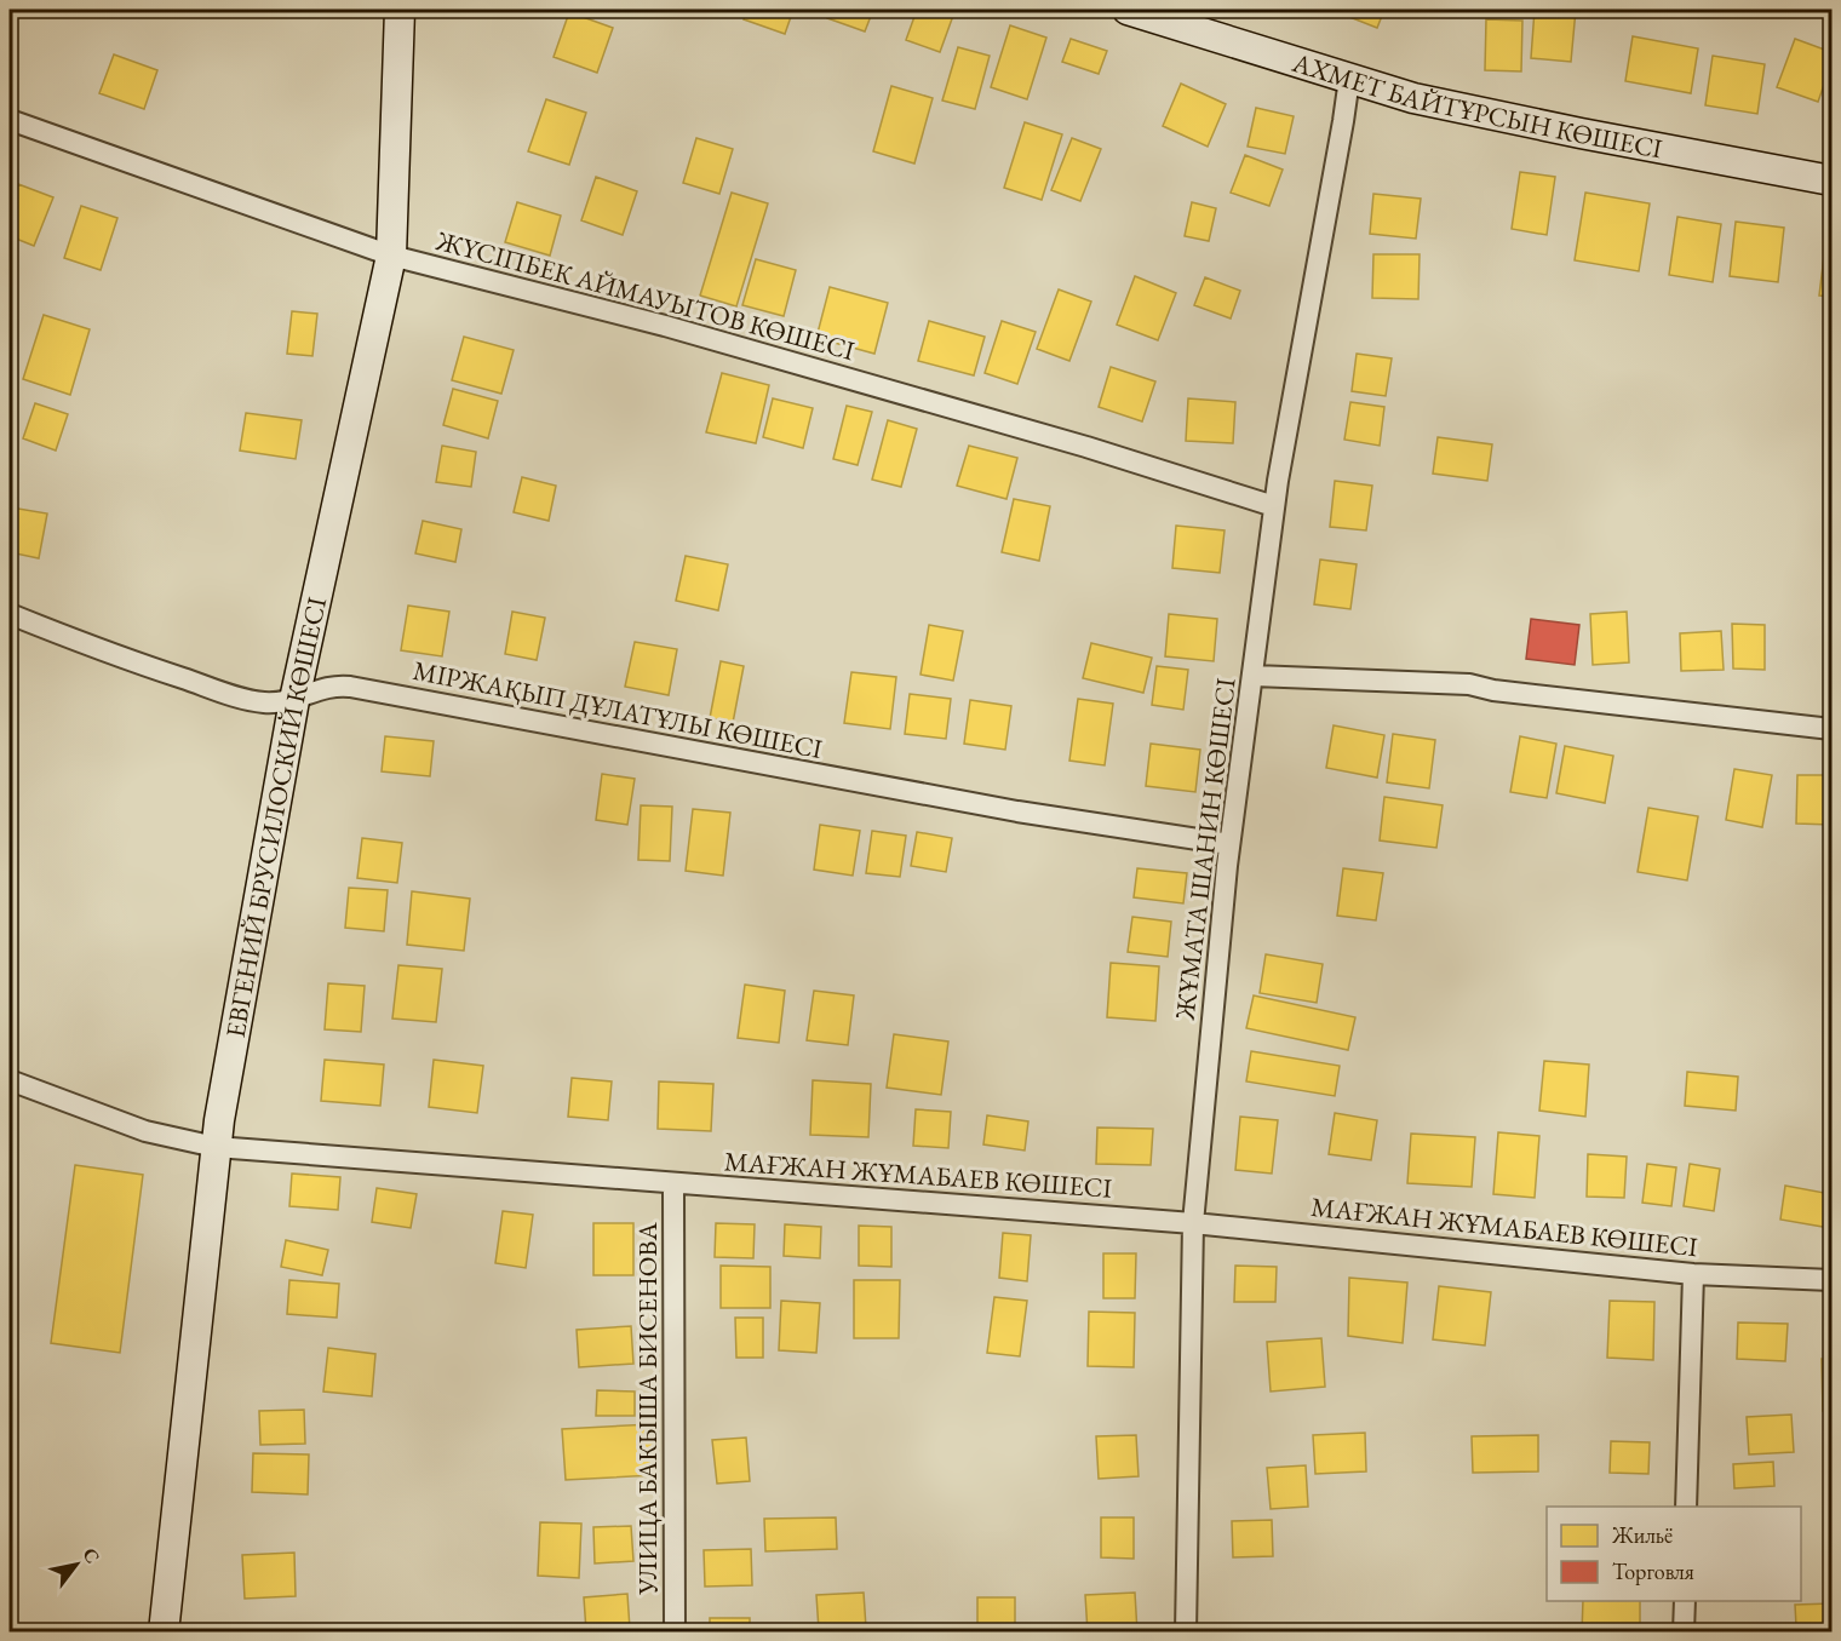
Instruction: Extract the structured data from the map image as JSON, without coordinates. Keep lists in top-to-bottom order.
{
  "streets": {
    "main road": ["АХМЕТ БАЙТҰРСЫН КӨШЕСІ", "ЕВГЕНИЙ БРУСИЛОСКИЙ КӨШЕСІ"],
    "street": [
      "ЖҮСІПБЕК АЙМАУЫТОВ КӨШЕСІ",
      "МІРЖАҚЫП ДҰЛАТҰЛЫ КӨШЕСІ",
      "ЖҰМАТА ШАНИН КӨШЕСІ",
      "МАҒЖАН ЖҰМАБАЕВ КӨШЕСІ",
      "УЛИЦА БАКЫША БИСЕНОВА"
    ]
  },
  "crossings": [
    ["АХМЕТ БАЙТҰРСЫН КӨШЕСІ", "ЖҰМАТА ШАНИН КӨШЕСІ"],
    ["ЖҮСІПБЕК АЙМАУЫТОВ КӨШЕСІ", "ЕВГЕНИЙ БРУСИЛОСКИЙ КӨШЕСІ"],
    ["ЖҮСІПБЕК АЙМАУЫТОВ КӨШЕСІ", "ЖҰМАТА ШАНИН КӨШЕСІ"],
    ["МІРЖАҚЫП ДҰЛАТҰЛЫ КӨШЕСІ", "ЕВГЕНИЙ БРУСИЛОСКИЙ КӨШЕСІ"],
    ["МІРЖАҚЫП ДҰЛАТҰЛЫ КӨШЕСІ", "ЖҰМАТА ШАНИН КӨШЕСІ"],
    ["ЕВГЕНИЙ БРУСИЛОСКИЙ КӨШЕСІ", "МАҒЖАН ЖҰМАБАЕВ КӨШЕСІ"],
    ["ЖҰМАТА ШАНИН КӨШЕСІ", "МАҒЖАН ЖҰМАБАЕВ КӨШЕСІ"],
    ["МАҒЖАН ЖҰМАБАЕВ КӨШЕСІ", "УЛИЦА БАКЫША БИСЕНОВА"]
  ],
  "legend": ["Жильё", "Торговля"],
  "north": "top right"
}
